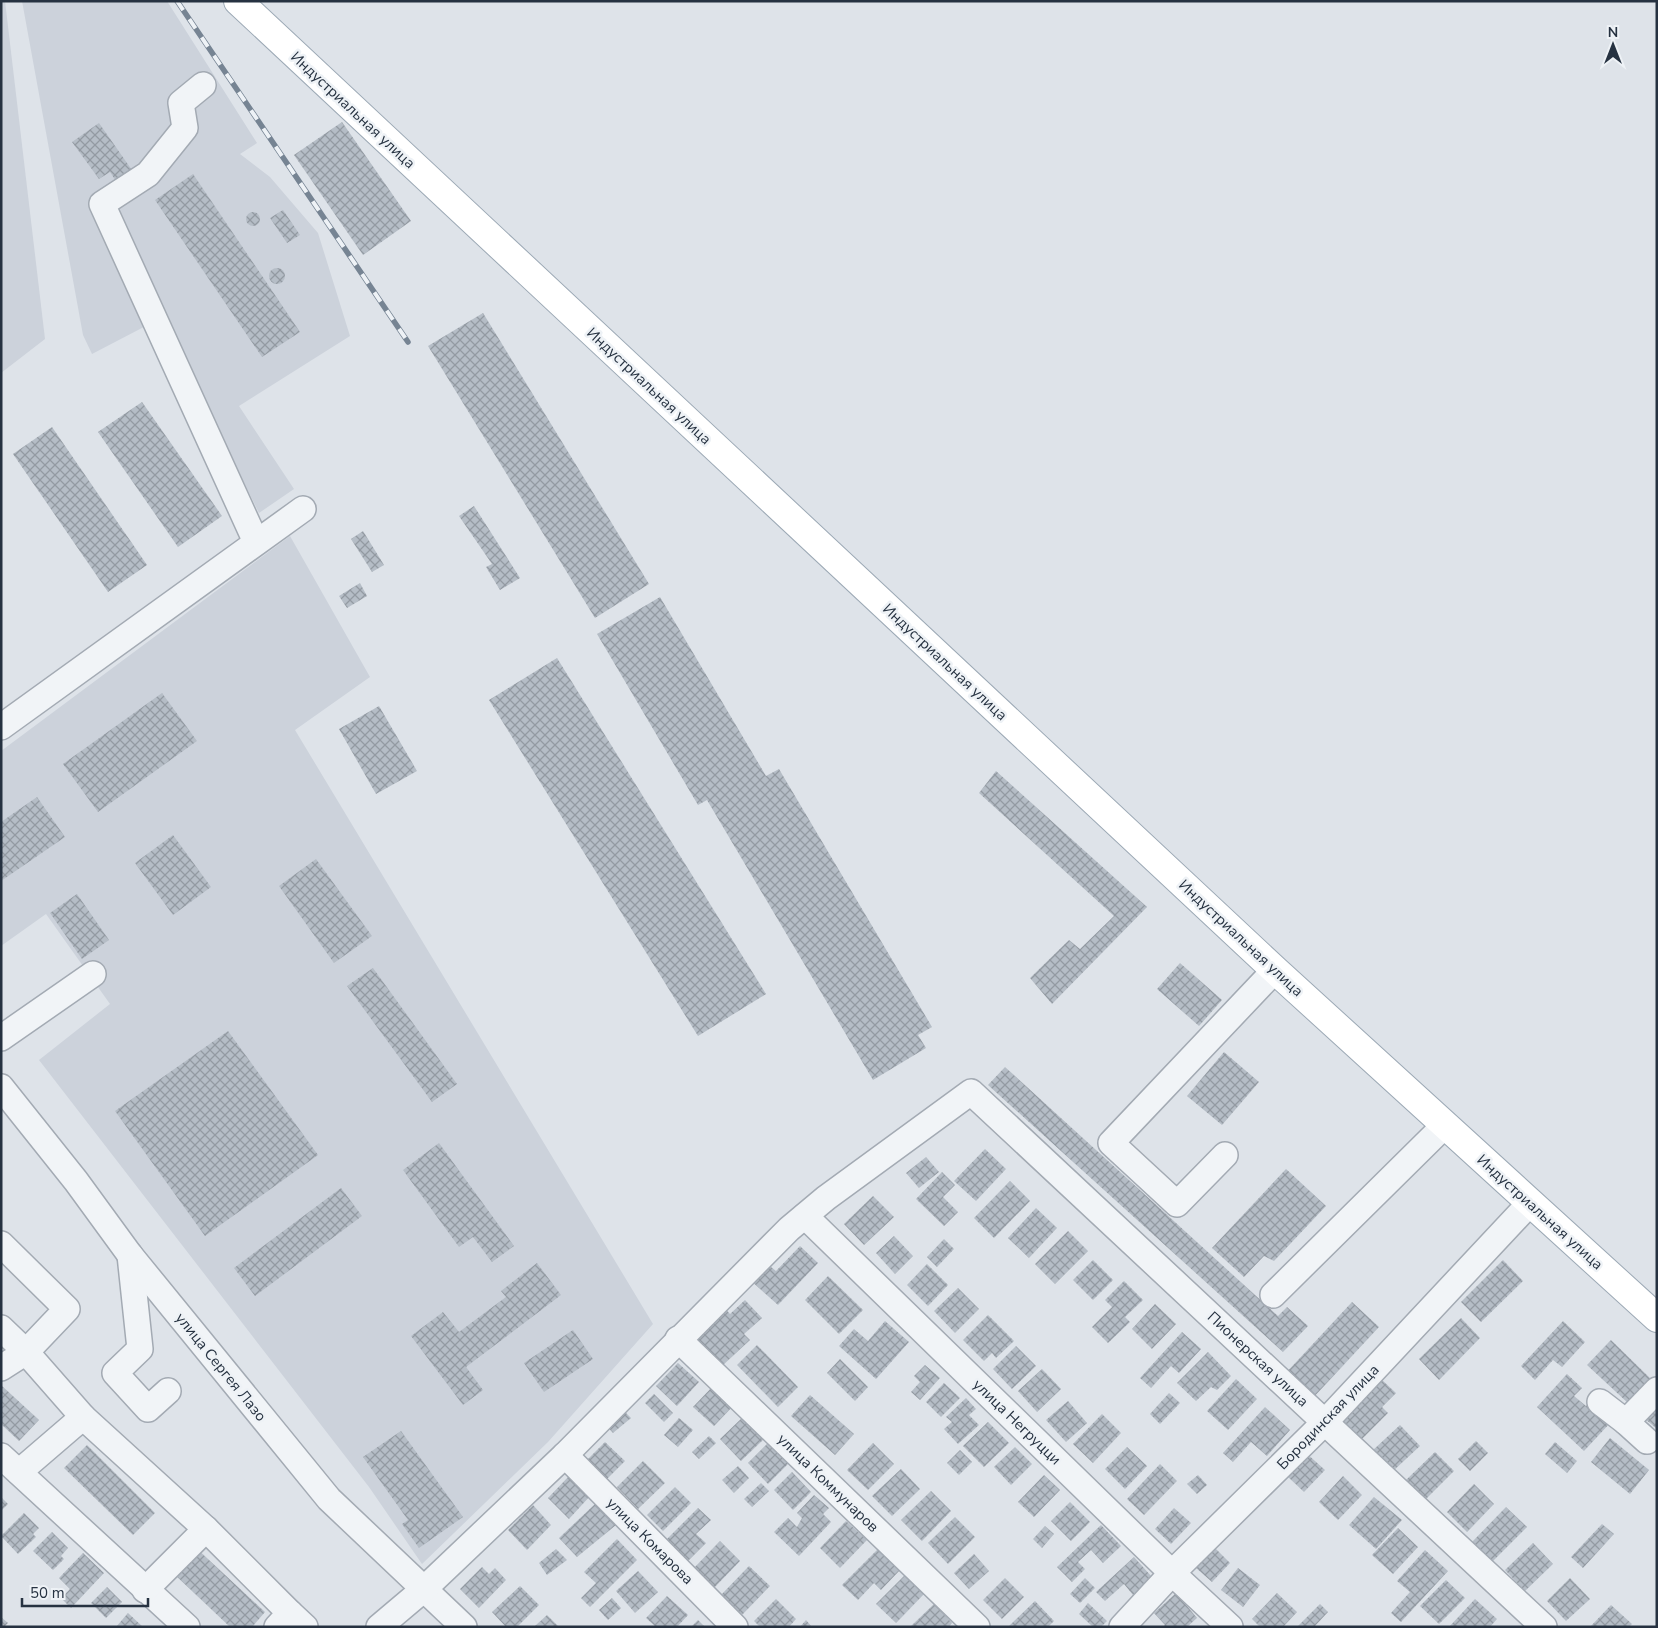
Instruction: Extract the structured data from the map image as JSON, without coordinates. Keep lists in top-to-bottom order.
{
  "streets": {
    "main road": ["Индустриальная улица"],
    "street": [
      "Пионерская улица",
      "улица Сергея Лазо",
      "Бородинская улица",
      "улица Негруцци",
      "улица Коммунаров",
      "улица Комарова"
    ]
  },
  "crossings": [
    ["Индустриальная улица", "Бородинская улица"],
    ["Пионерская улица", "Бородинская улица"],
    ["Пионерская улица", "улица Негруцци"],
    ["Бородинская улица", "улица Негруцци"]
  ],
  "scale_bar": "50 m",
  "north": "top"
}
